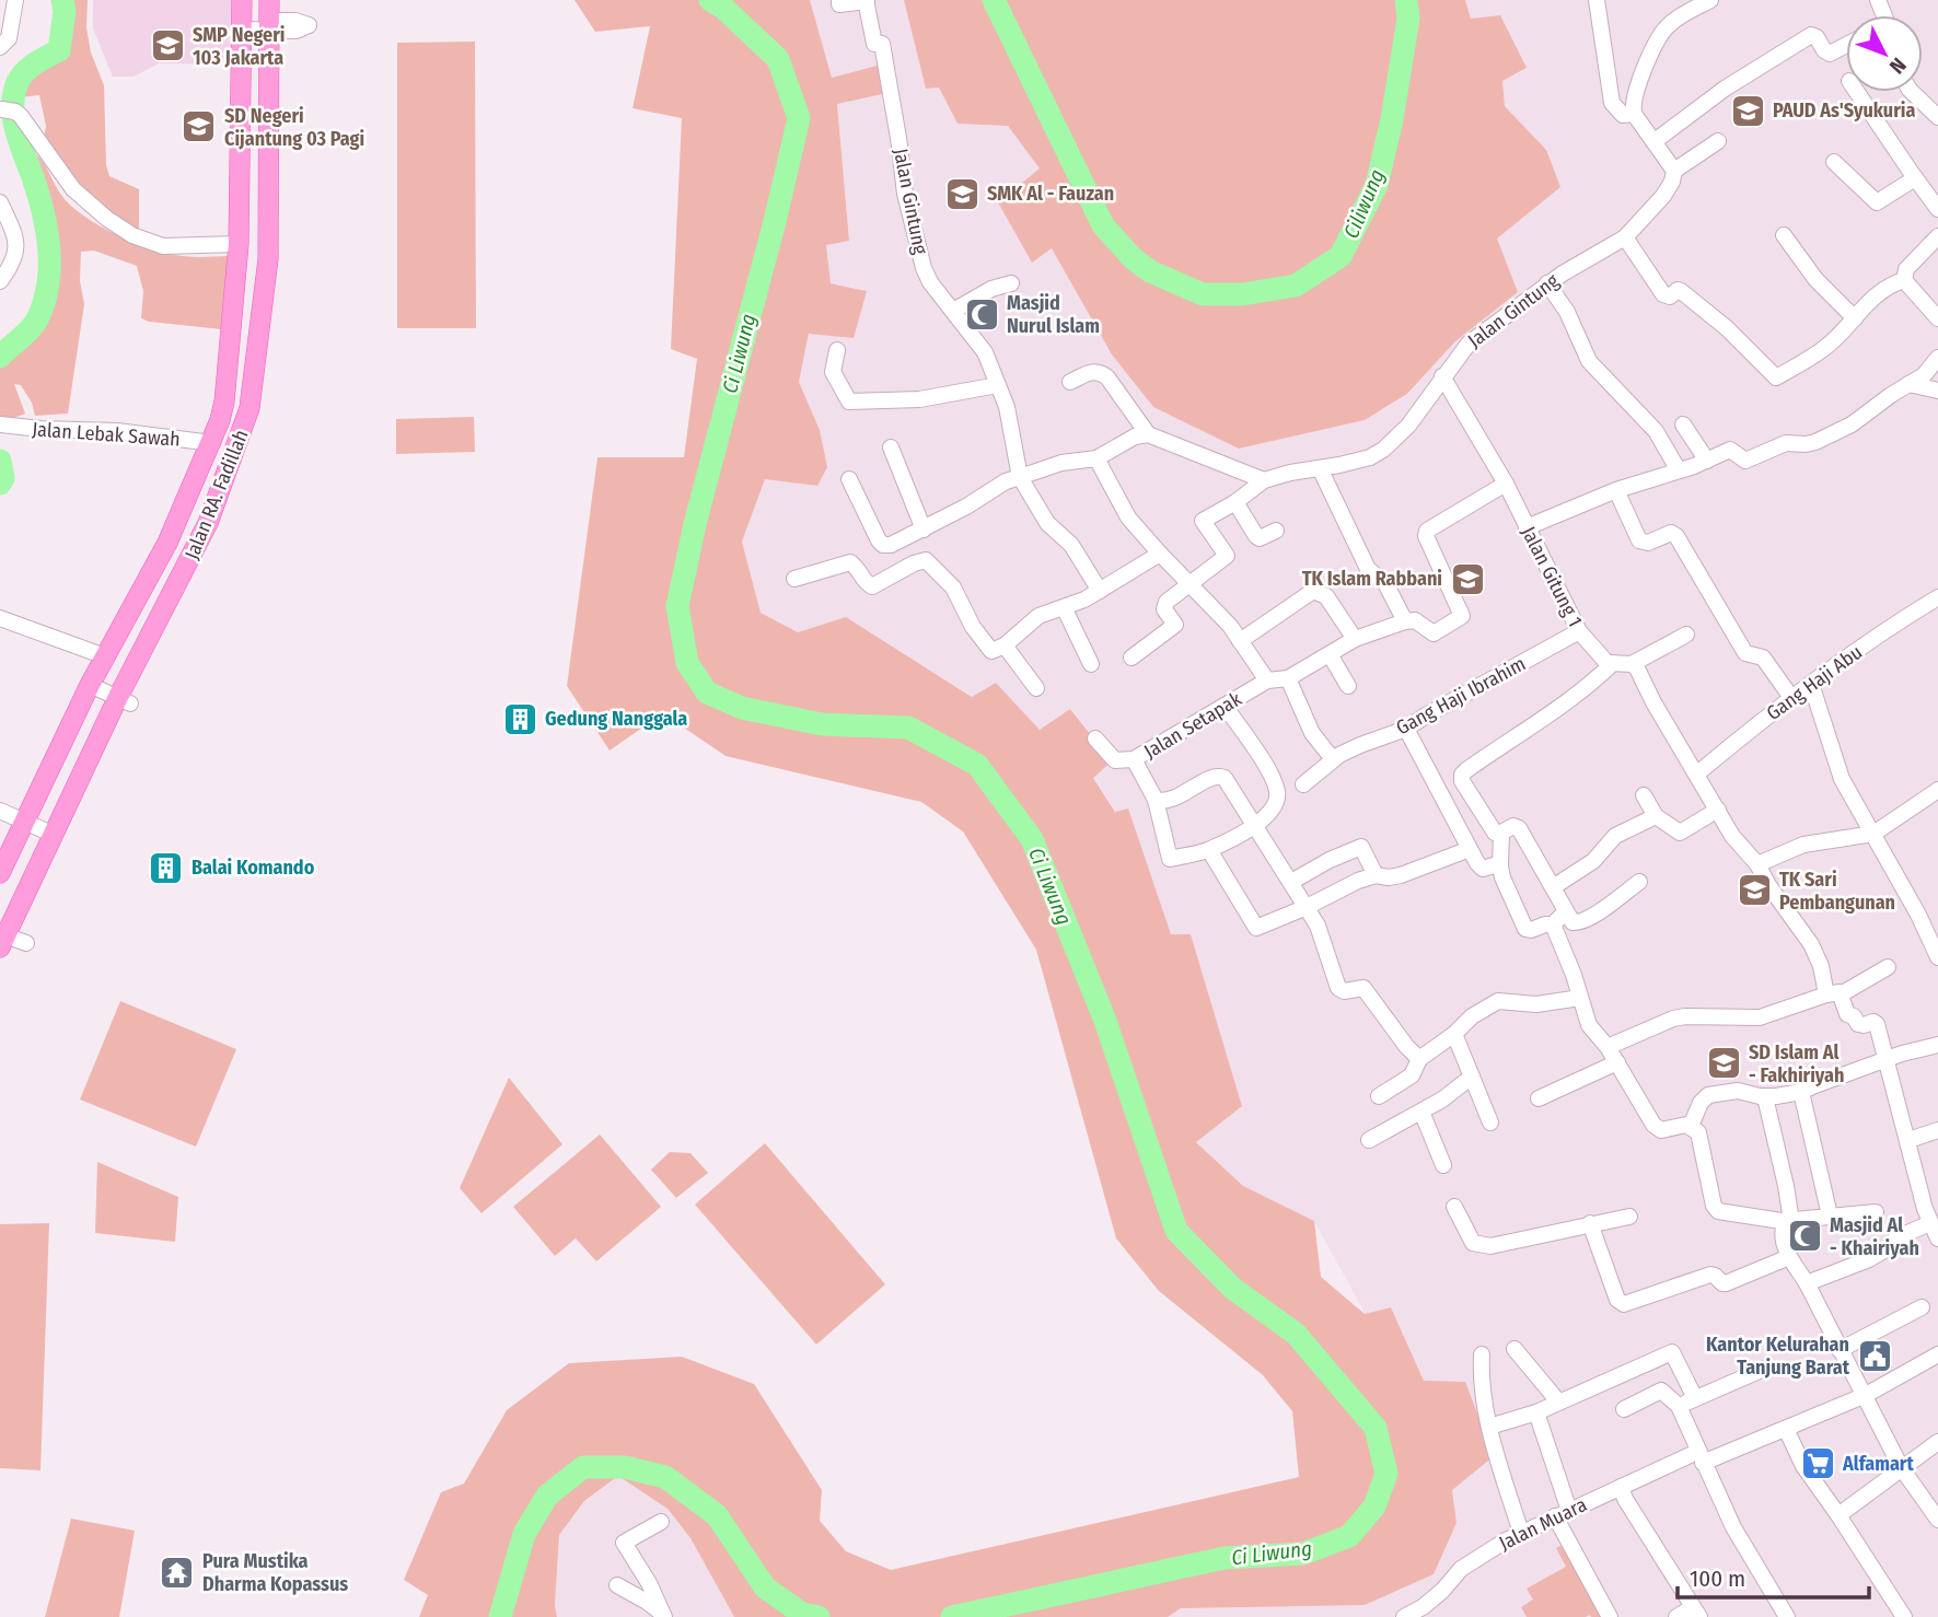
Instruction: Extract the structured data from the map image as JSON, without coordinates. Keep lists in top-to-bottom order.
{
  "streets": {
    "main road": ["Jalan RA. Fadillah"],
    "street": [
      "Jalan Gintung",
      "Jalan Lebak Sawah",
      "Jalan Gitung 1",
      "Gang Haji Abu",
      "Gang Haji Ibrahim",
      "Jalan Setapak",
      "Jalan Muara"
    ]
  },
  "crossings": [
    ["Jalan Gintung", "Jalan Gitung 1"],
    ["Jalan Lebak Sawah", "Jalan RA. Fadillah"],
    ["Jalan Gitung 1", "Gang Haji Ibrahim"]
  ],
  "water": ["Ciliwung", "Ci Liwung"],
  "places": {
    "school or university": [
      "SMP Negeri 103 Jakarta",
      "PAUD As'Syukuria",
      "SD Negeri Cijantung 03 Pagi",
      "SMK Al - Fauzan",
      "TK Islam Rabbani",
      "TK Sari Pembangunan",
      "SD Islam Al - Fakhiriyah"
    ],
    "mosque": ["Masjid Nurul Islam", "Masjid Al - Khairiyah"],
    "building": ["Gedung Nanggala", "Balai Komando"],
    "public building": ["Kantor Kelurahan Tanjung Barat"],
    "supermarket": ["Alfamart"],
    "temple": ["Pura Mustika Dharma Kopassus"]
  },
  "scale_bar": "100 m",
  "north": "bottom right"
}
